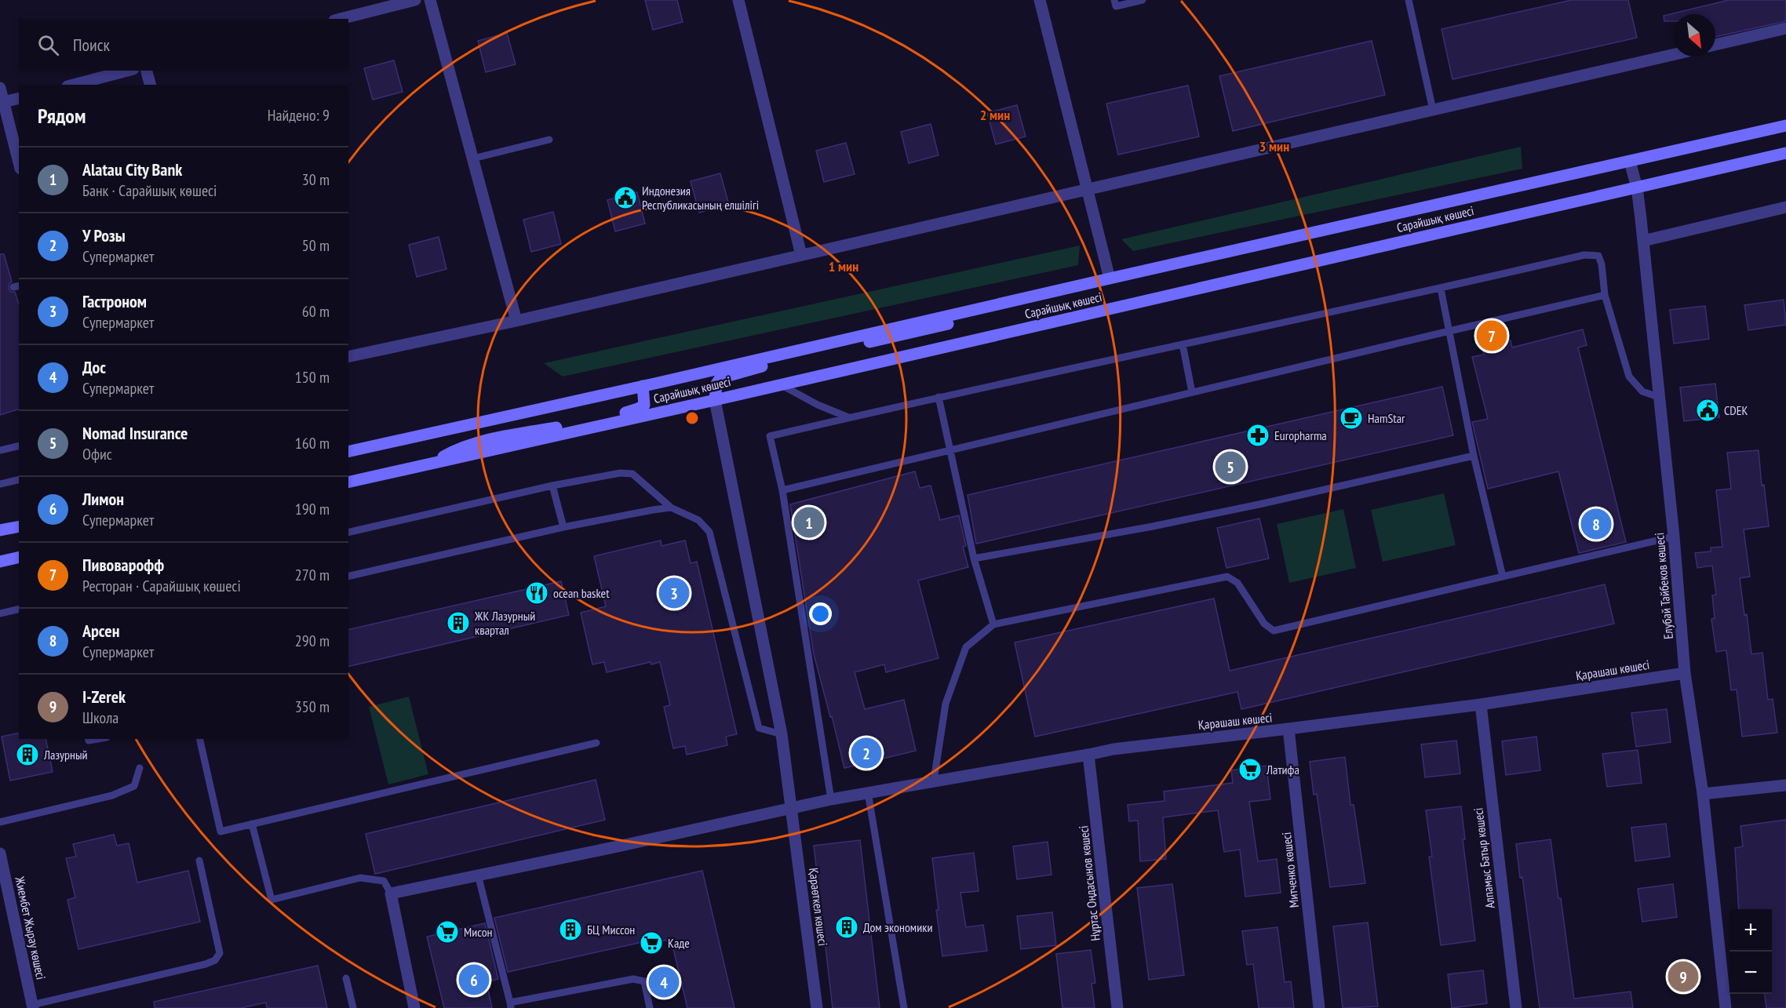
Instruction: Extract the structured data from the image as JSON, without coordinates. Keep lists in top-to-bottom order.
{
  "streets": {
    "main road": ["Сарайшық көшесі"],
    "street": [
      "Елубай Тайбеков көшесі",
      "Қарашаш көшесі",
      "Алпамыс Батыр көшесі",
      "Митченко көшесі",
      "Нұртас Оңдасынов көшесі",
      "Қараөткел көшесі",
      "Жиембет Жырау көшесі"
    ]
  },
  "crossings": [
    ["Сарайшық көшесі", "Елубай Тайбеков көшесі"],
    ["Сарайшық көшесі", "Қараөткел көшесі"],
    ["Елубай Тайбеков көшесі", "Қарашаш көшесі"],
    ["Қарашаш көшесі", "Алпамыс Батыр көшесі"],
    ["Қарашаш көшесі", "Митченко көшесі"],
    ["Қарашаш көшесі", "Нұртас Оңдасынов көшесі"],
    ["Қарашаш көшесі", "Қараөткел көшесі"]
  ],
  "places": {
    "public building": ["Индонезия Республикасының елшілігі", "CDEK"],
    "cafe": ["HamStar"],
    "pharmacy": ["Europharma"],
    "restaurant": ["ocean basket"],
    "building": [
      "ЖК Лазурный квартал",
      "Лазурный",
      "Дом экономики",
      "БЦ Миссон"
    ],
    "supermarket": ["Латифа", "Мисон", "Каде"]
  },
  "north": "bottom right",
  "page": {
    "search": "Поиск",
    "heading": ["Рядом", "Найдено: 9"],
    "list": [
      {
        "mark": "1",
        "name": "Alatau City Bank",
        "note": "Банк · Сарайшық көшесі",
        "value": "30 m"
      },
      {
        "mark": "2",
        "name": "У Розы",
        "note": "Супермаркет",
        "value": "50 m"
      },
      {
        "mark": "3",
        "name": "Гастроном",
        "note": "Супермаркет",
        "value": "60 m"
      },
      {
        "mark": "4",
        "name": "Дос",
        "note": "Супермаркет",
        "value": "150 m"
      },
      {
        "mark": "5",
        "name": "Nomad Insurance",
        "note": "Офис",
        "value": "160 m"
      },
      {
        "mark": "6",
        "name": "Лимон",
        "note": "Супермаркет",
        "value": "190 m"
      },
      {
        "mark": "7",
        "name": "Пивоварофф",
        "note": "Ресторан · Сарайшық көшесі",
        "value": "270 m"
      },
      {
        "mark": "8",
        "name": "Арсен",
        "note": "Супермаркет",
        "value": "290 m"
      },
      {
        "mark": "9",
        "name": "I-Zerek",
        "note": "Школа",
        "value": "350 m"
      }
    ],
    "pins": [
      "7",
      "5",
      "1",
      "8",
      "3",
      "2",
      "9",
      "6",
      "4"
    ],
    "map_buttons": ["+", "−"]
  },
  "rings": ["2 мин", "3 мин", "1 мин"]
}
